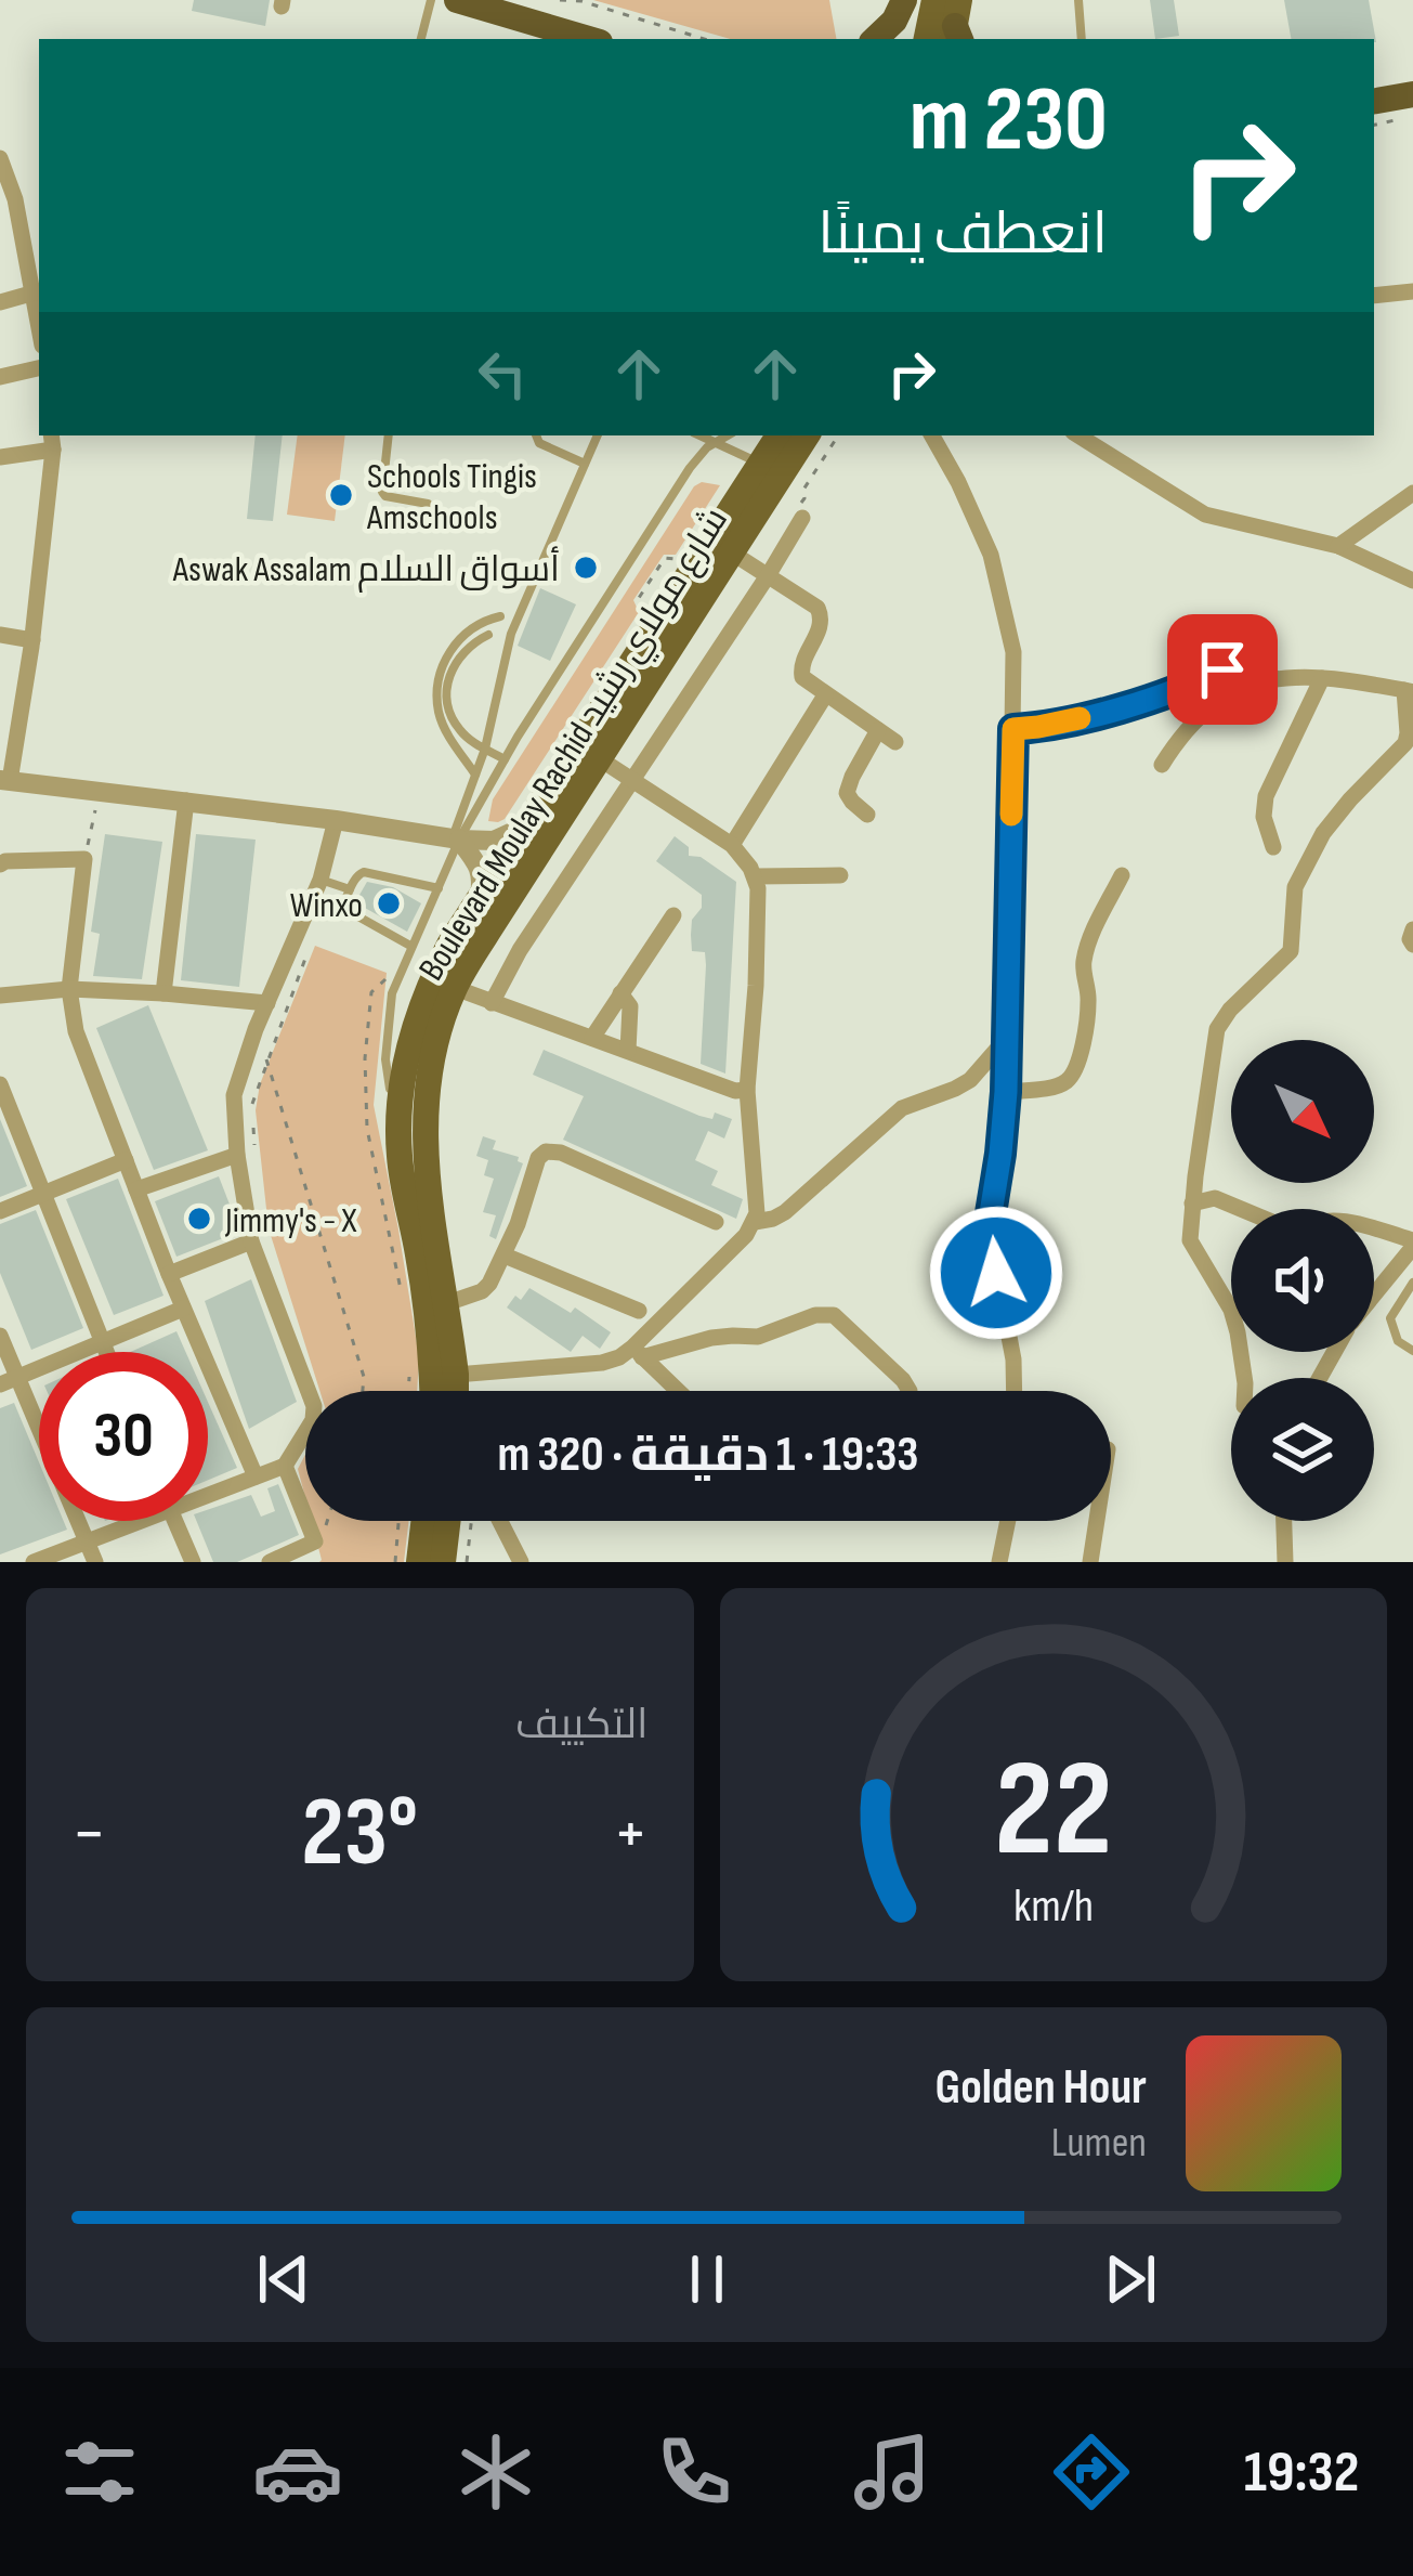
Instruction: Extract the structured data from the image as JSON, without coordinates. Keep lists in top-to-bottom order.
{
  "streets": {
    "main road": ["Boulevard Moulay Rachid شارع مولاي رشيد"]
  },
  "places": [
    "Schools Tingis Amschools",
    "Aswak Assalam أسواق السلام",
    "Winxo",
    "Jimmy's - X"
  ],
  "north": "bottom right",
  "page": {
    "turn": ["230 m", "انعطف يمينًا"],
    "limit": "30",
    "trip": "19:33 · 1 دقيقة · 320 m",
    "tile": "التكييف",
    "heat": ["−", "23°", "+"],
    "song": ["Golden Hour", "Lumen"],
    "tabs": "19:32",
    "gauge": ["22", "km/h"]
  }
}
